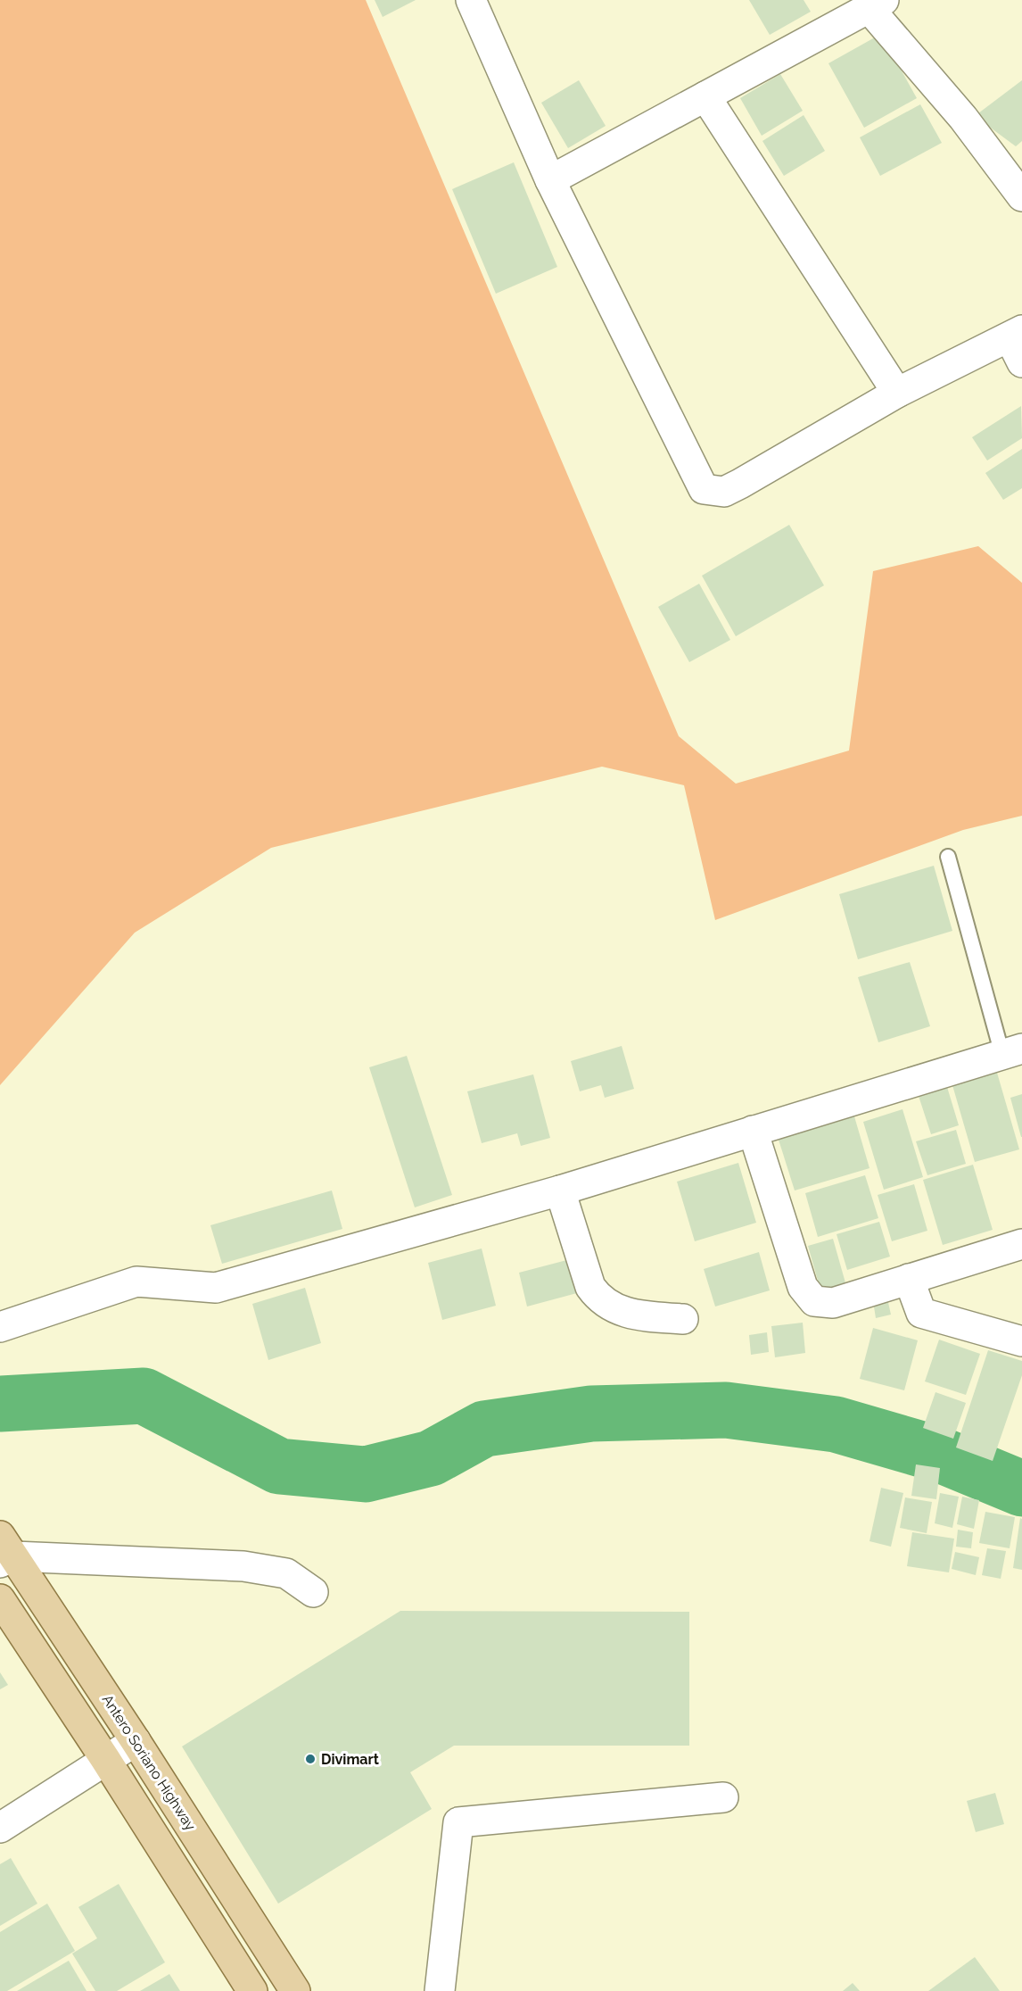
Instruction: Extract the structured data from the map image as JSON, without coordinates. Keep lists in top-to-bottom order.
{
  "streets": {
    "main road": ["Antero Soriano Highway"]
  },
  "places": ["Divimart"]
}
